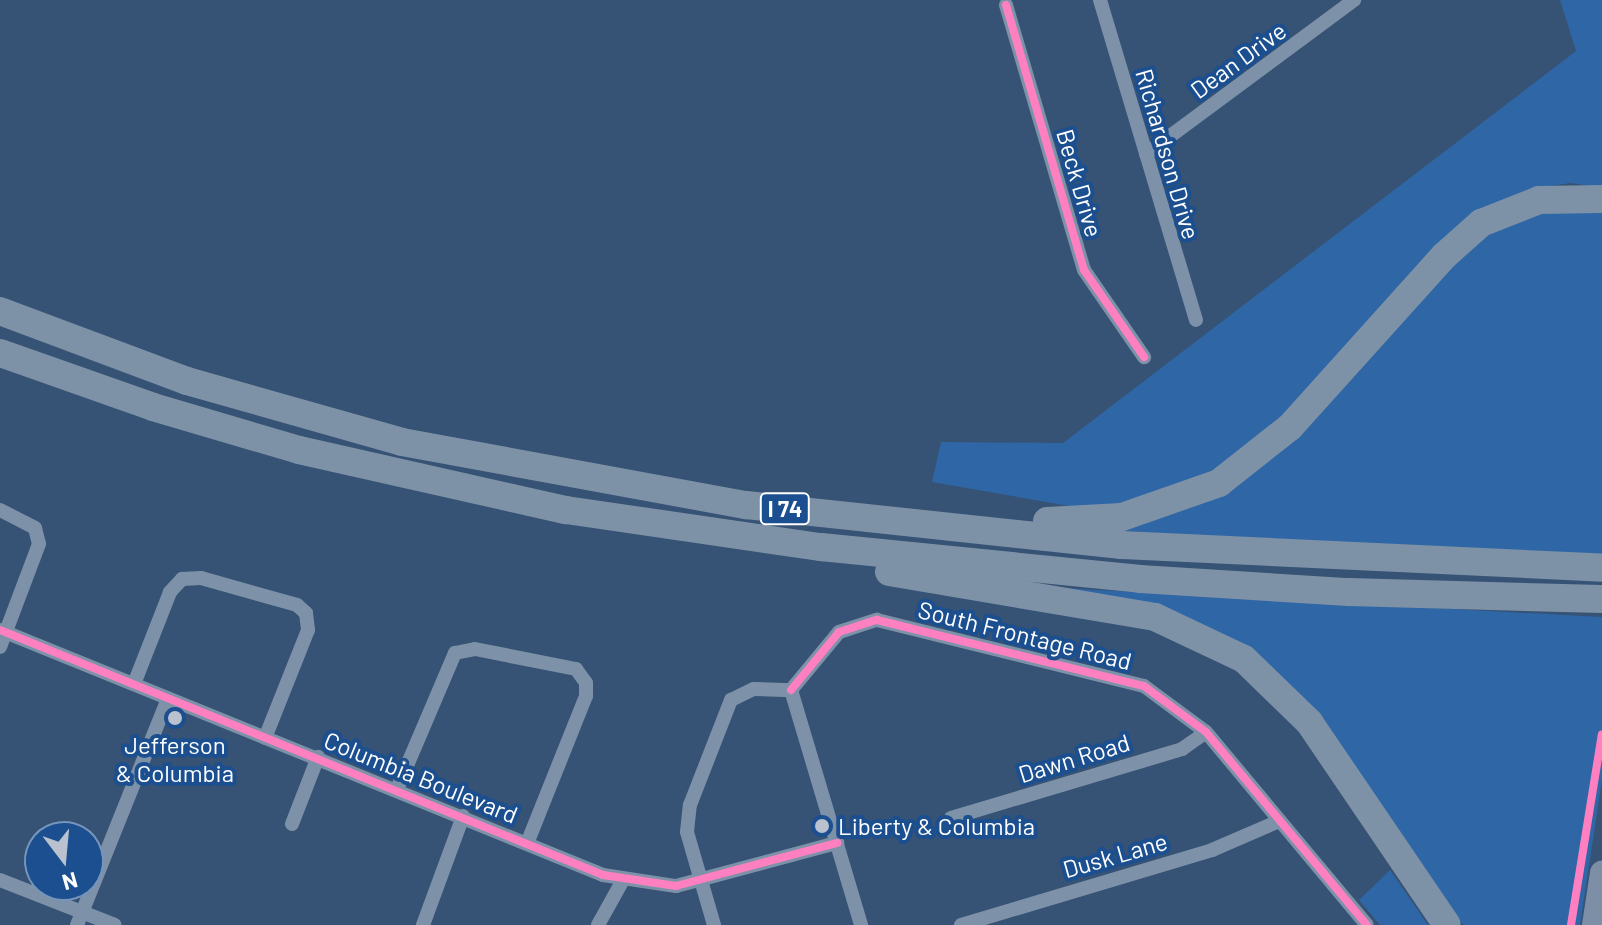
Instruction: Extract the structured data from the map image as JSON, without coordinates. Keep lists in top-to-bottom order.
{
  "streets": {
    "highway": ["I 74"],
    "street": [
      "Dean Drive",
      "Richardson Drive",
      "Beck Drive",
      "South Frontage Road",
      "Dawn Road",
      "Columbia Boulevard",
      "Dusk Lane"
    ]
  },
  "crossings": [
    ["Dean Drive", "Richardson Drive"],
    ["South Frontage Road", "Dawn Road"],
    ["South Frontage Road", "Dusk Lane"]
  ],
  "places": ["Jefferson & Columbia", "Liberty & Columbia"],
  "north": "bottom"
}
